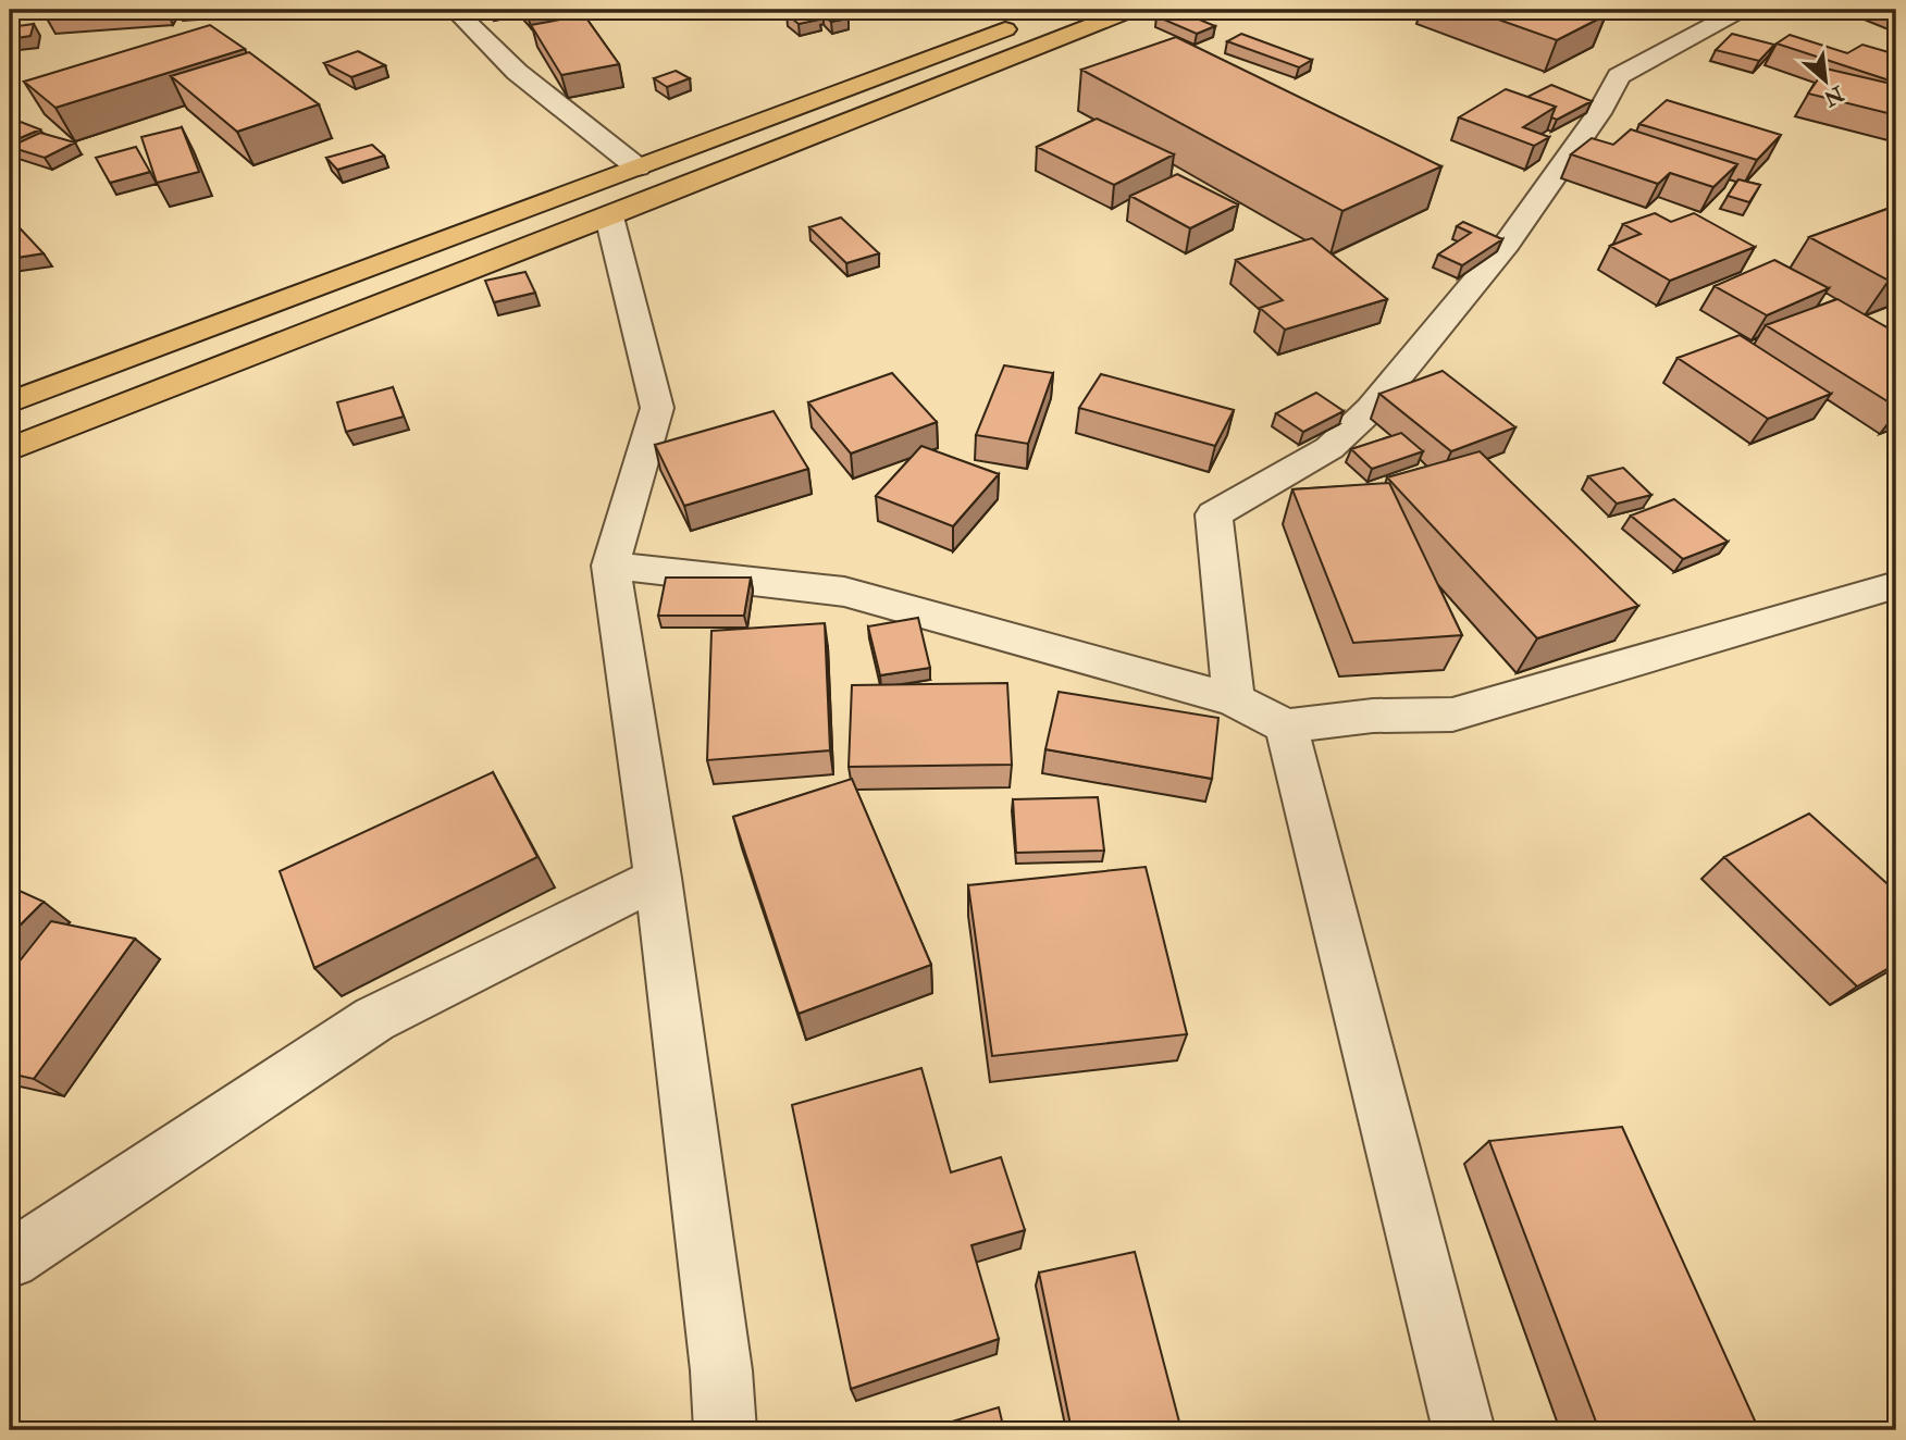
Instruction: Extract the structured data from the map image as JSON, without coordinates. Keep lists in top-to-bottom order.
{
  "north": "bottom right"
}
